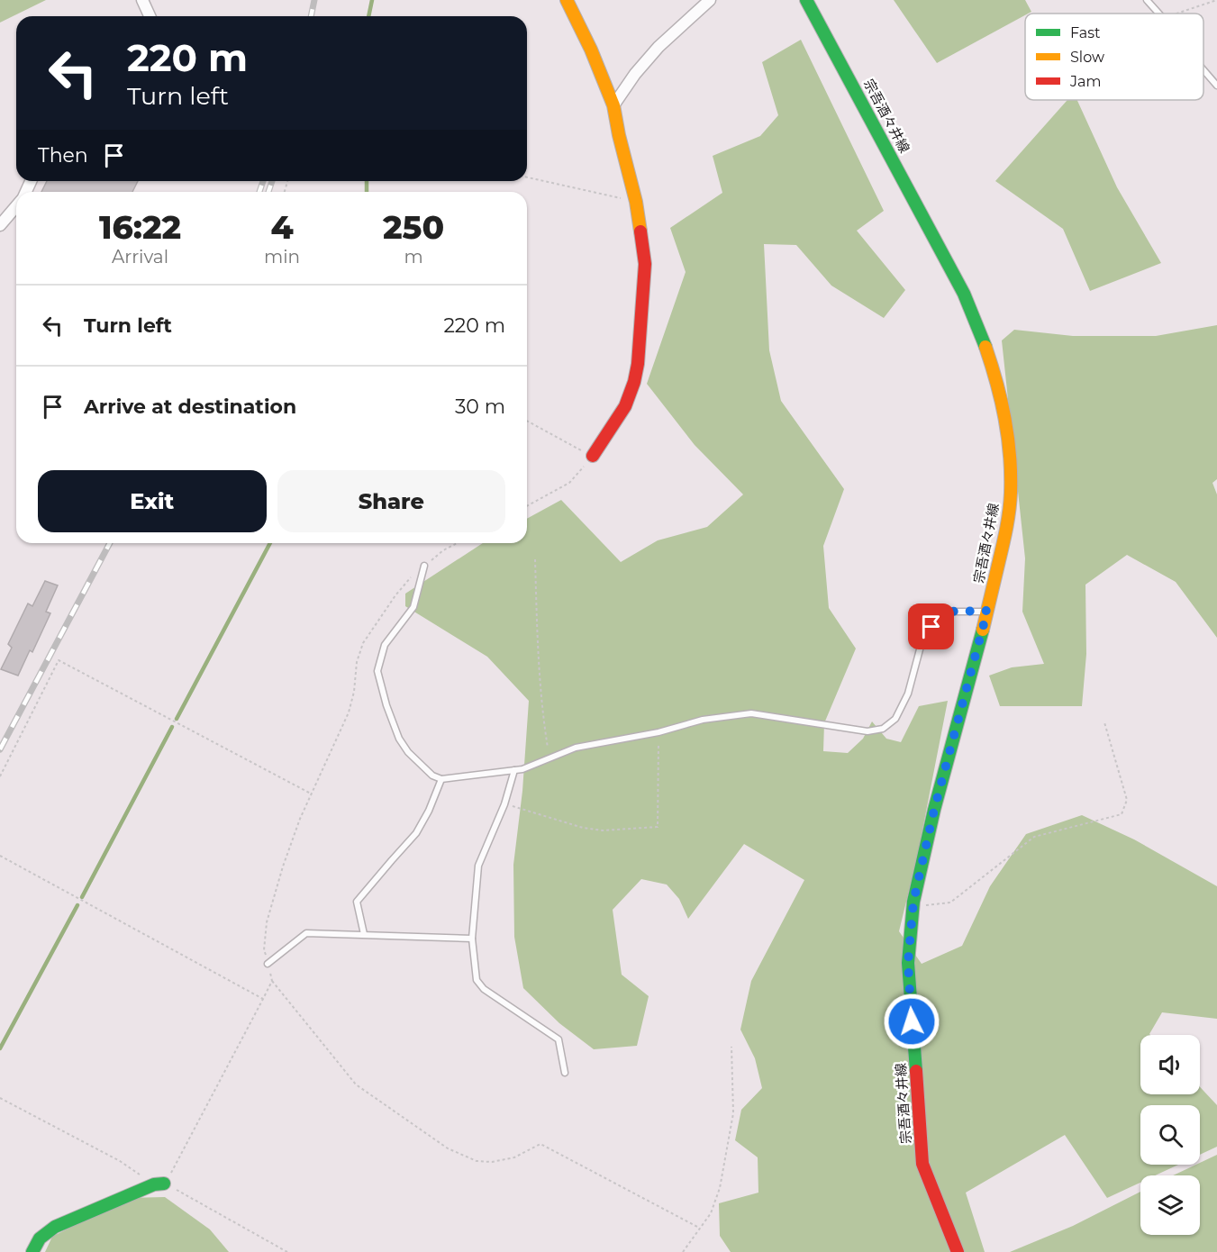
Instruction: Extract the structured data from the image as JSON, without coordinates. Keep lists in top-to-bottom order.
{
  "streets": {
    "main road": ["宗吾酒々井線"]
  },
  "legend": ["Fast", "Slow", "Jam"],
  "page": {
    "turn": ["220 m", "Turn left"],
    "then": "Then",
    "eta": [
      "16:22",
      "Arrival",
      "4",
      "min",
      "250",
      "m"
    ],
    "list": [
      {
        "name": "Turn left",
        "value": "220 m"
      },
      {
        "name": "Arrive at destination",
        "value": "30 m"
      }
    ],
    "buttons": ["Exit", "Share"]
  }
}
